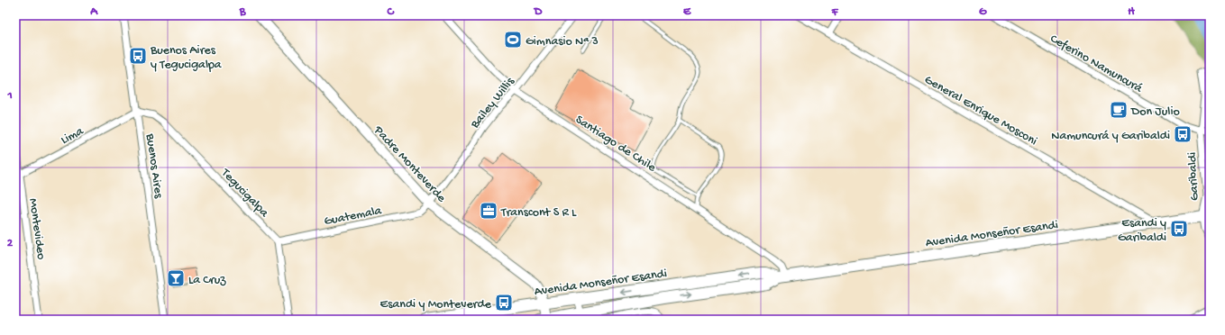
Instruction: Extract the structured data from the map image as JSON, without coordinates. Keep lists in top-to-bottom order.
{
  "streets": {
    "main road": ["Avenida Monseñor Esandi"],
    "street": [
      "Ceferino Namuncurá",
      "Bailey Willis",
      "General Enrique Mosconi",
      "Lima",
      "Santiago de Chile",
      "Padre Monteverde",
      "Buenos Aires",
      "Garibaldi",
      "Tegucigalpa",
      "Guatemala",
      "Montevideo"
    ]
  },
  "crossings": [
    ["Ceferino Namuncurá", "Garibaldi"],
    ["Bailey Willis", "Santiago de Chile"],
    ["Bailey Willis", "Padre Monteverde"],
    ["Bailey Willis", "Guatemala"],
    ["General Enrique Mosconi", "Avenida Monseñor Esandi"],
    ["Lima", "Buenos Aires"],
    ["Lima", "Tegucigalpa"],
    ["Lima", "Montevideo"],
    ["Santiago de Chile", "Avenida Monseñor Esandi"],
    ["Padre Monteverde", "Guatemala"],
    ["Padre Monteverde", "Avenida Monseñor Esandi"],
    ["Buenos Aires", "Tegucigalpa"],
    ["Garibaldi", "Avenida Monseñor Esandi"],
    ["Tegucigalpa", "Guatemala"]
  ],
  "places": {
    "sports": ["Gimnasio Nª 3"],
    "bus stop": [
      "Buenos Aires y Tegucigalpa",
      "Namuncurá y Garibaldi",
      "Esandi y Garibaldi",
      "Esandi y Monteverde"
    ],
    "cafe": ["Don Julio"],
    "office": ["Transcont S R L"],
    "bar": ["La Cruz"]
  },
  "grid": {
    "columns": [
      "A",
      "B",
      "C",
      "D",
      "E",
      "F",
      "G",
      "H"
    ],
    "rows": ["1", "2"]
  }
}
